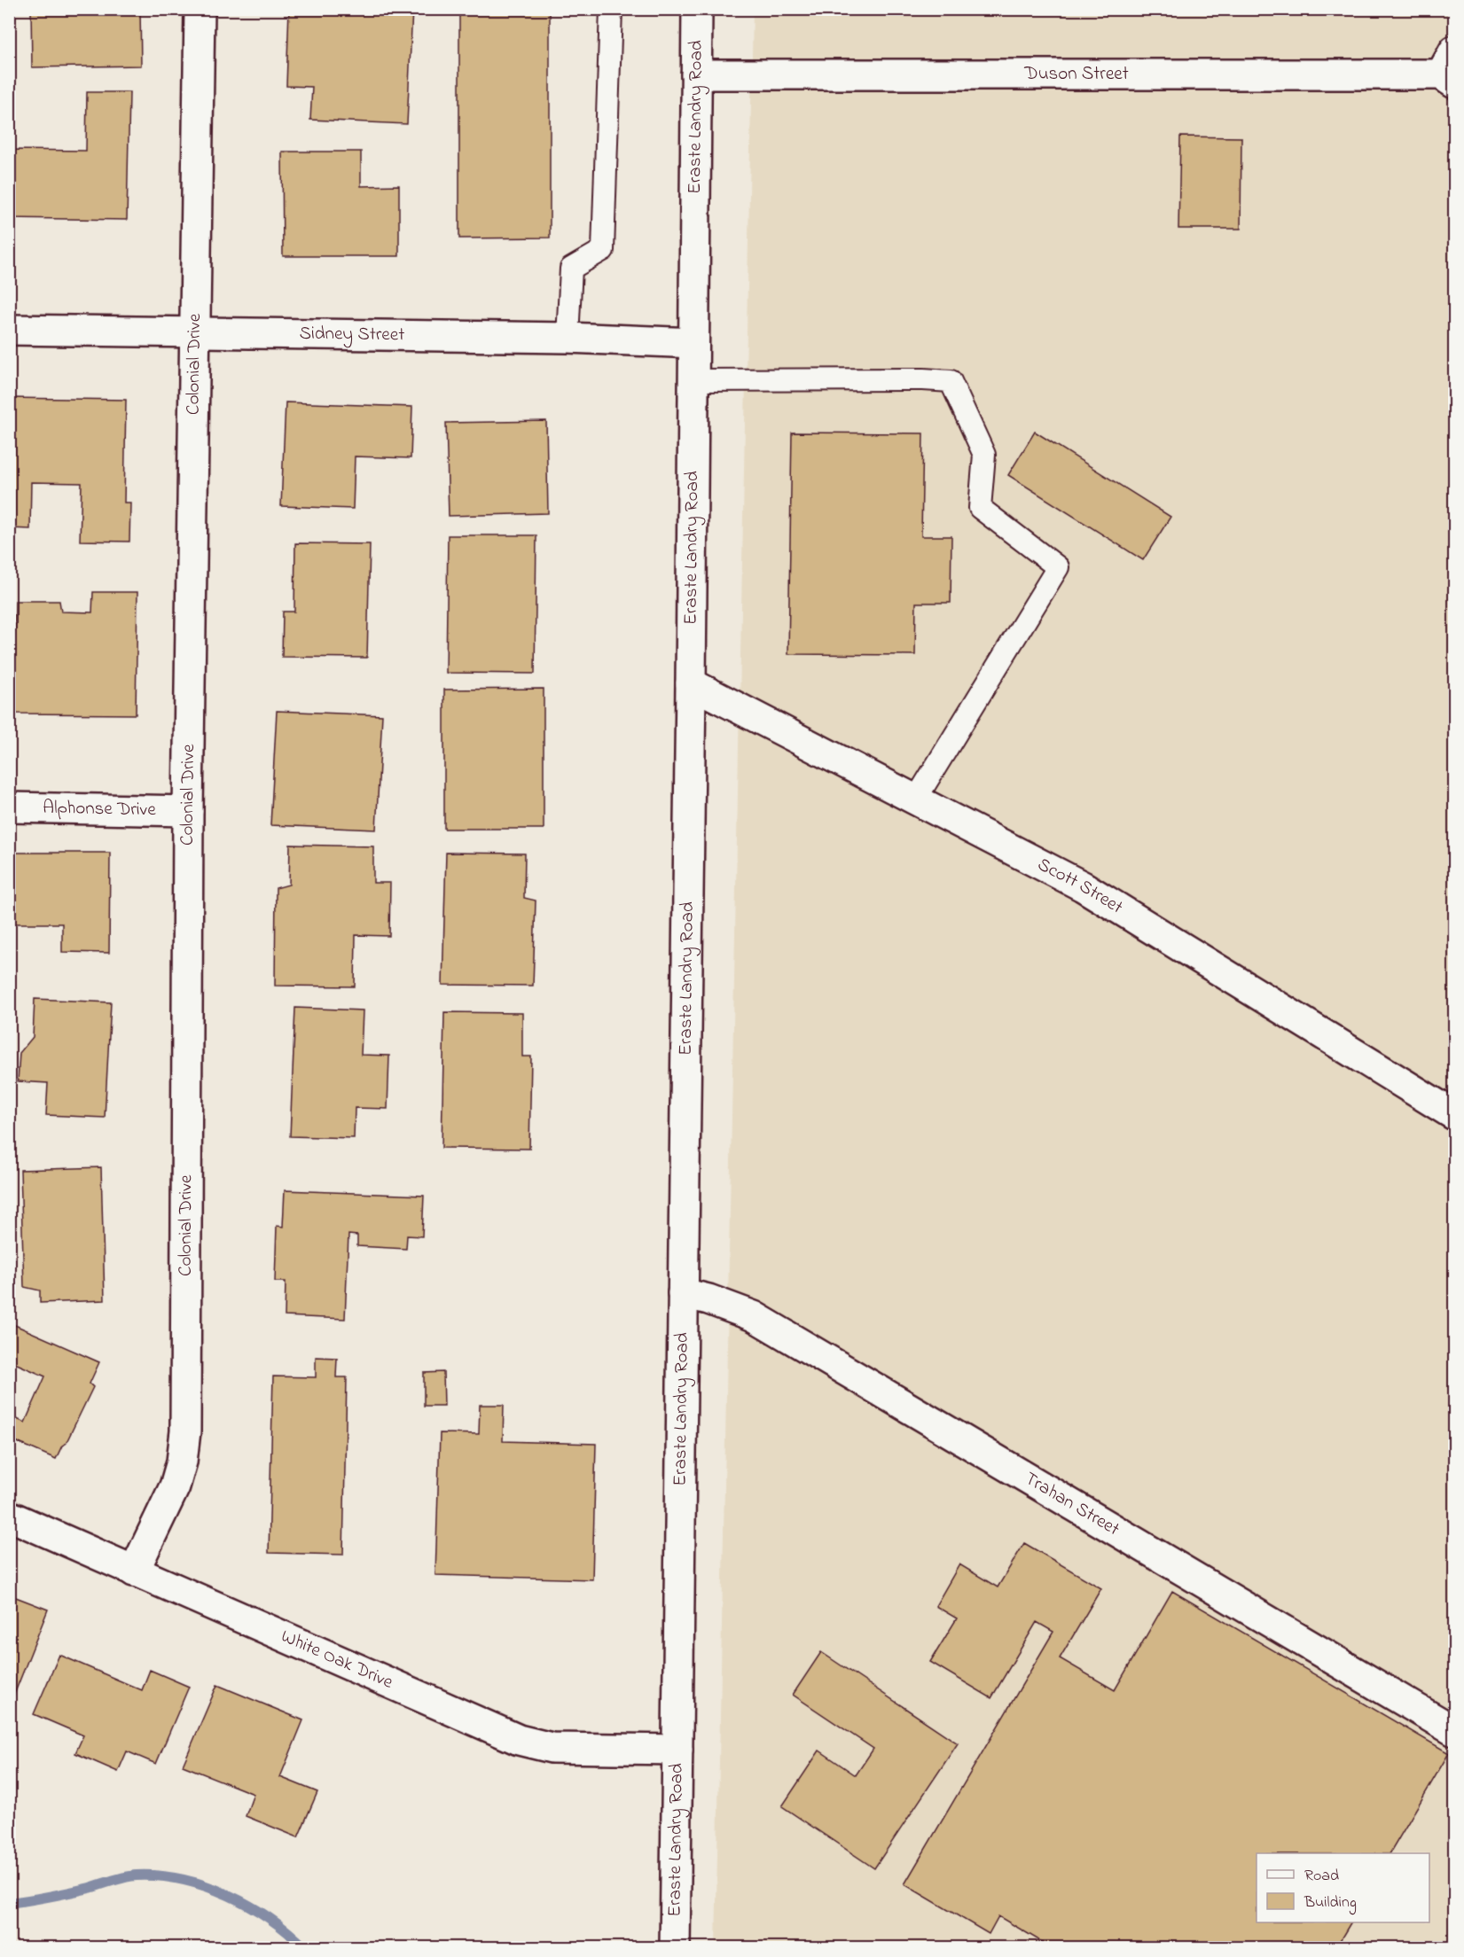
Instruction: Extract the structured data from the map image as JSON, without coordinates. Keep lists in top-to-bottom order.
{
  "streets": {
    "street": [
      "Duson Street",
      "Eraste Landry Road",
      "Sidney Street",
      "Colonial Drive",
      "Alphonse Drive",
      "Scott Street",
      "Trahan Street",
      "White Oak Drive"
    ]
  },
  "crossings": [
    ["Duson Street", "Eraste Landry Road"],
    ["Eraste Landry Road", "Sidney Street"],
    ["Eraste Landry Road", "Scott Street"],
    ["Eraste Landry Road", "Trahan Street"],
    ["Eraste Landry Road", "White Oak Drive"],
    ["Sidney Street", "Colonial Drive"],
    ["Colonial Drive", "Alphonse Drive"],
    ["Colonial Drive", "White Oak Drive"]
  ],
  "legend": ["Road", "Building"]
}
